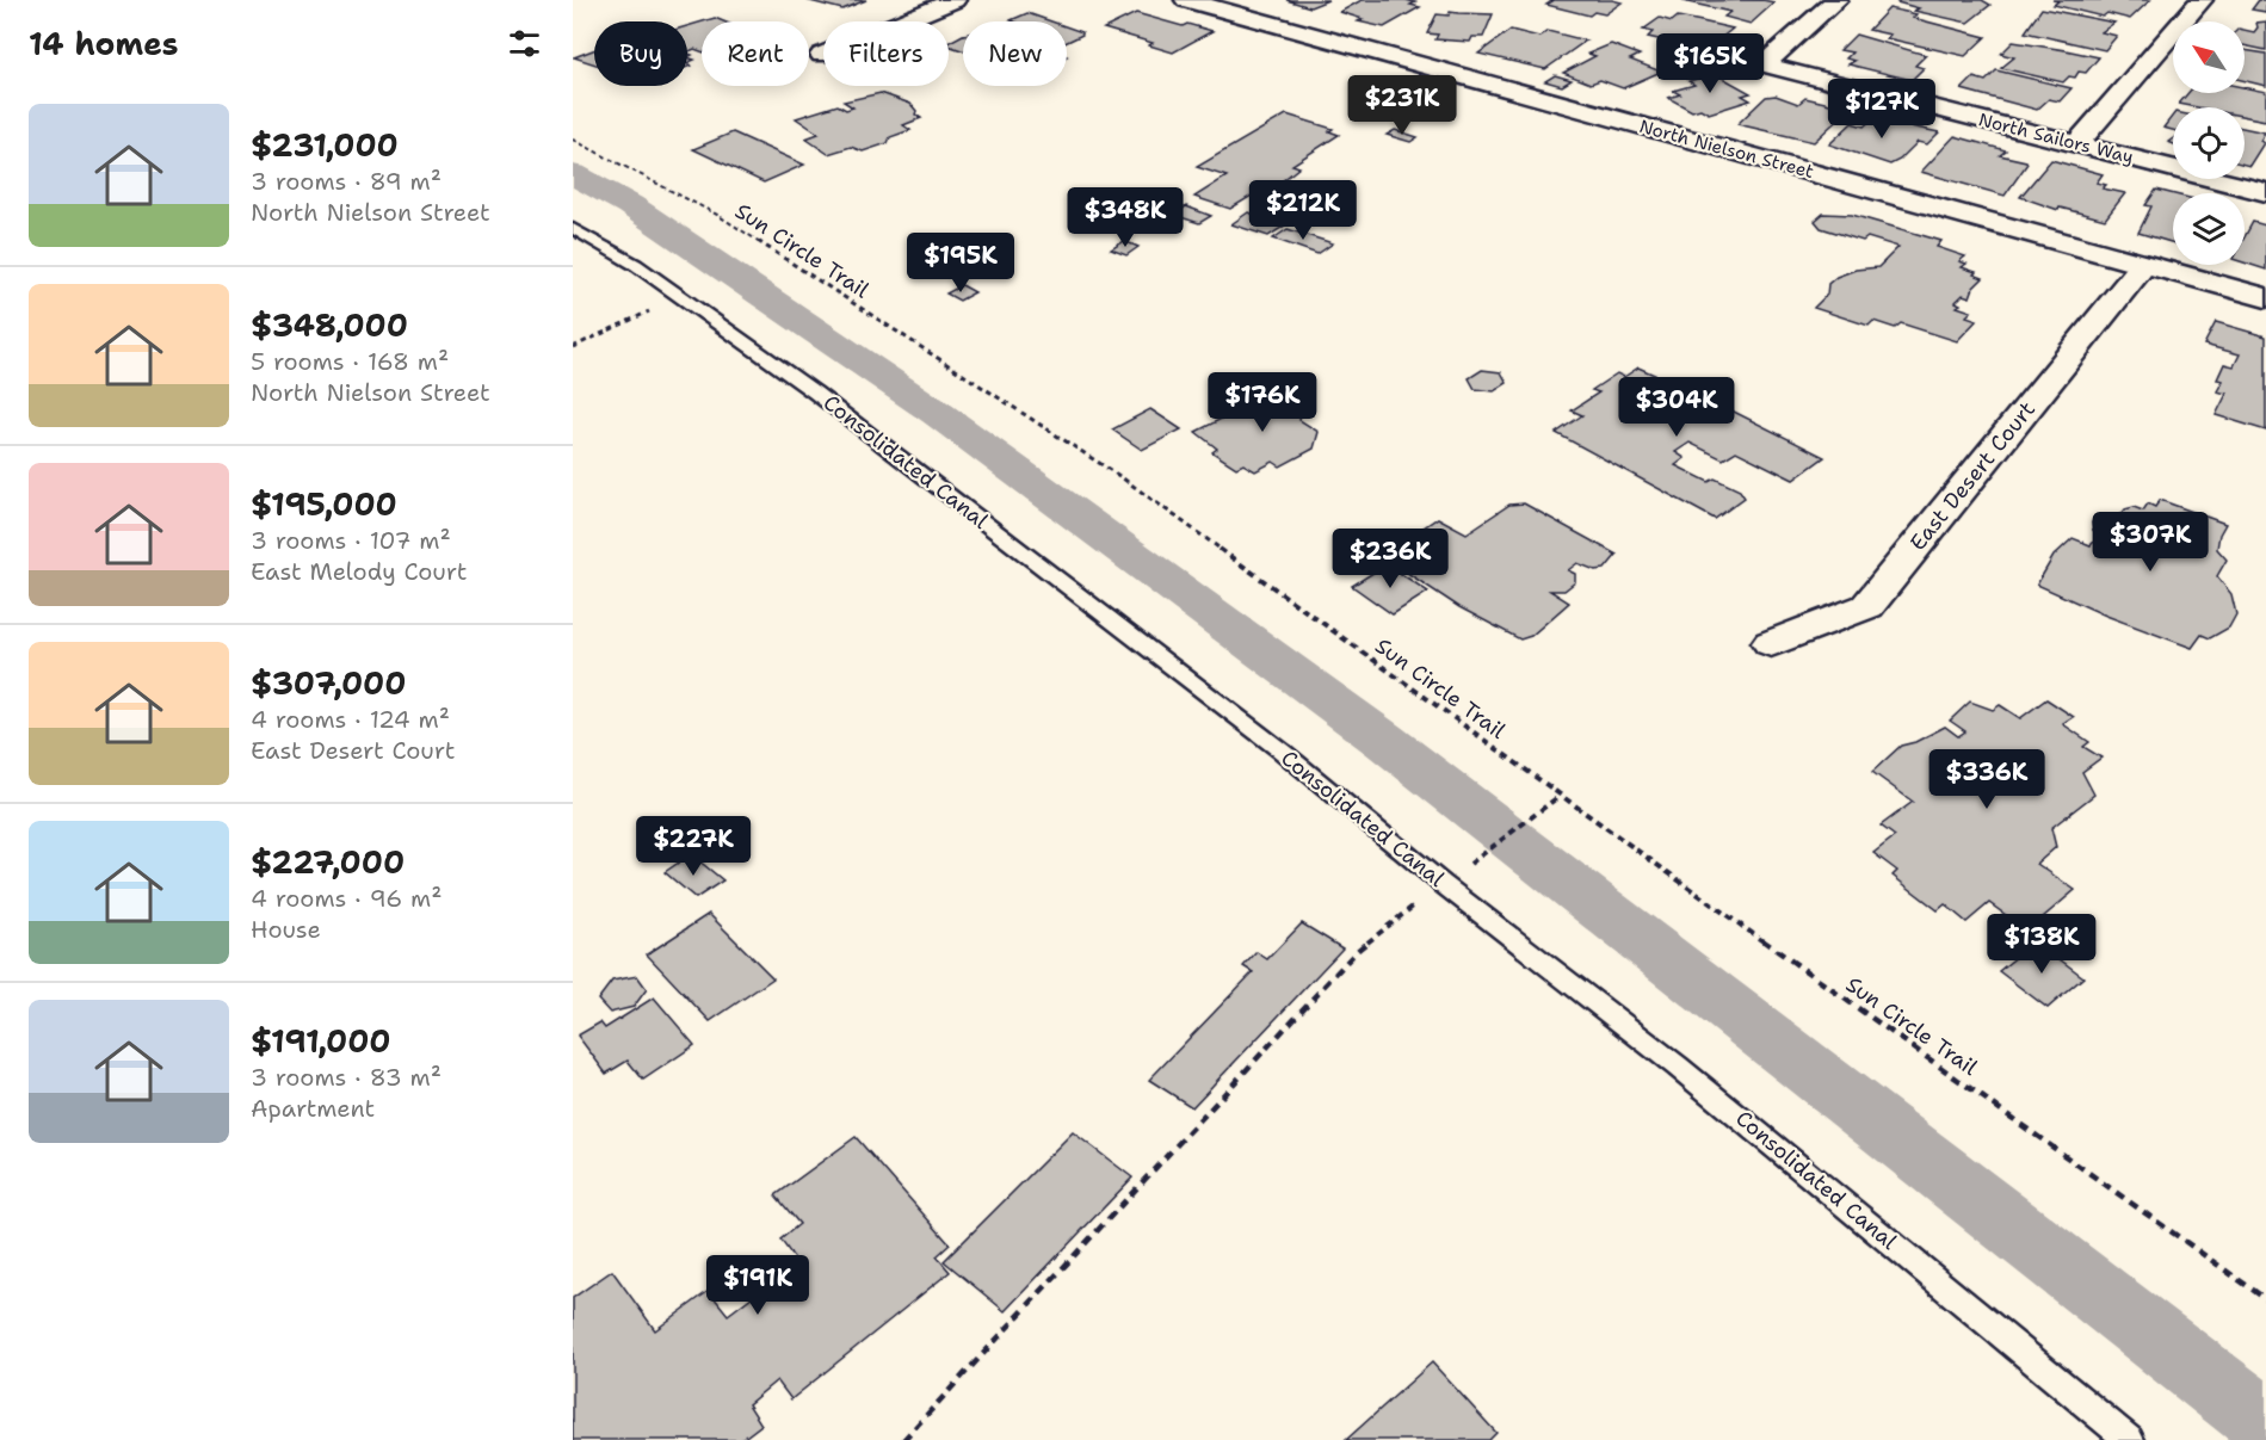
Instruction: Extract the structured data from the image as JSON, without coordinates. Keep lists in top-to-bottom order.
{
  "streets": {
    "street": ["North Sailors Way", "North Nielson Street", "East Desert Court"],
    "lane": ["Consolidated Canal"],
    "path": ["Sun Circle Trail"]
  },
  "crossings": [
    ["North Nielson Street", "East Desert Court"]
  ],
  "north": "top left",
  "page": {
    "heading": "14 homes",
    "chip": [
      "Buy",
      "Rent",
      "Filters",
      "New"
    ],
    "price": [
      "$165K",
      "$231K",
      "$127K",
      "$212K",
      "$348K",
      "$195K",
      "$176K",
      "$304K",
      "$307K",
      "$236K",
      "$336K",
      "$227K",
      "$138K",
      "$191K"
    ],
    "list": [
      {
        "name": "$231,000",
        "note": "3 rooms · 89 m² · North Nielson Street"
      },
      {
        "name": "$348,000",
        "note": "5 rooms · 168 m² · North Nielson Street"
      },
      {
        "name": "$195,000",
        "note": "3 rooms · 107 m² · East Melody Court"
      },
      {
        "name": "$307,000",
        "note": "4 rooms · 124 m² · East Desert Court"
      },
      {
        "name": "$227,000",
        "note": "4 rooms · 96 m² · House"
      },
      {
        "name": "$191,000",
        "note": "3 rooms · 83 m² · Apartment"
      }
    ]
  }
}
